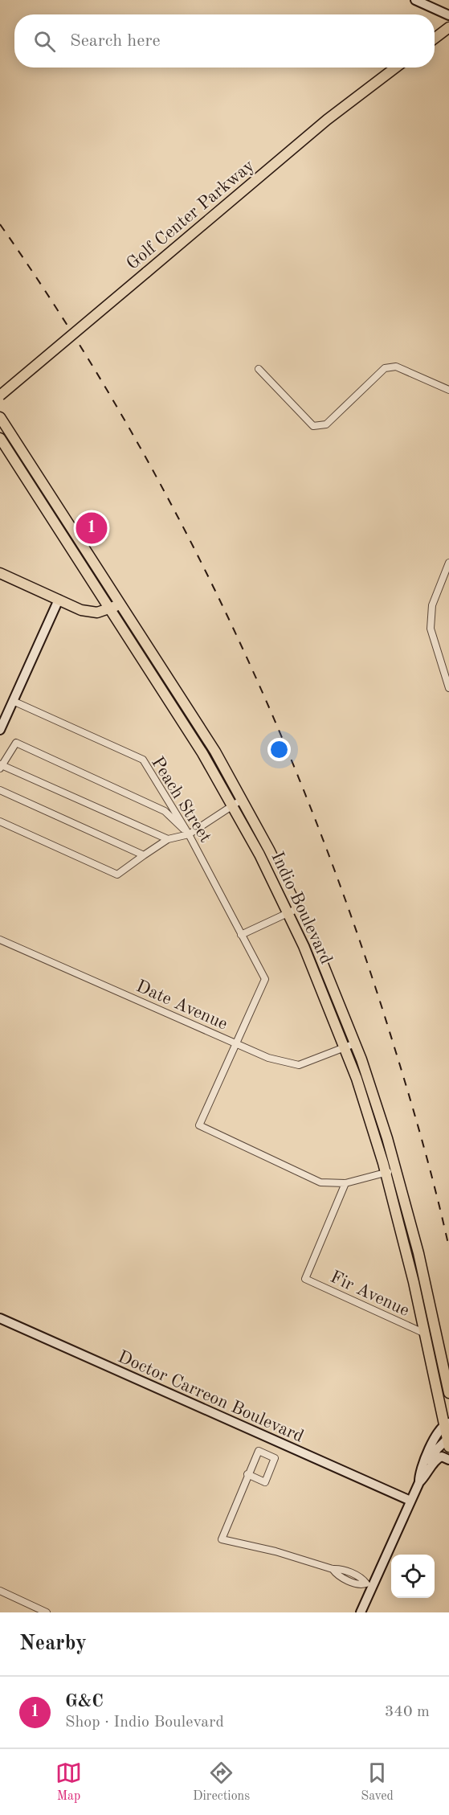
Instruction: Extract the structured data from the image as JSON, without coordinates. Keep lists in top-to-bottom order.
{
  "streets": {
    "main road": ["Golf Center Parkway", "Indio Boulevard", "Doctor Carreon Boulevard"],
    "street": ["Peach Street", "Date Avenue", "Fir Avenue"]
  },
  "crossings": [
    ["Peach Street", "Date Avenue"],
    ["Indio Boulevard", "Date Avenue"],
    ["Indio Boulevard", "Fir Avenue"]
  ],
  "page": {
    "search": "Search here",
    "pins": "1",
    "heading": "Nearby",
    "list": [
      {
        "mark": "1",
        "name": "G&C",
        "note": "Shop · Indio Boulevard",
        "value": "340 m"
      }
    ],
    "nav": ["Map", "Directions", "Saved"]
  }
}
